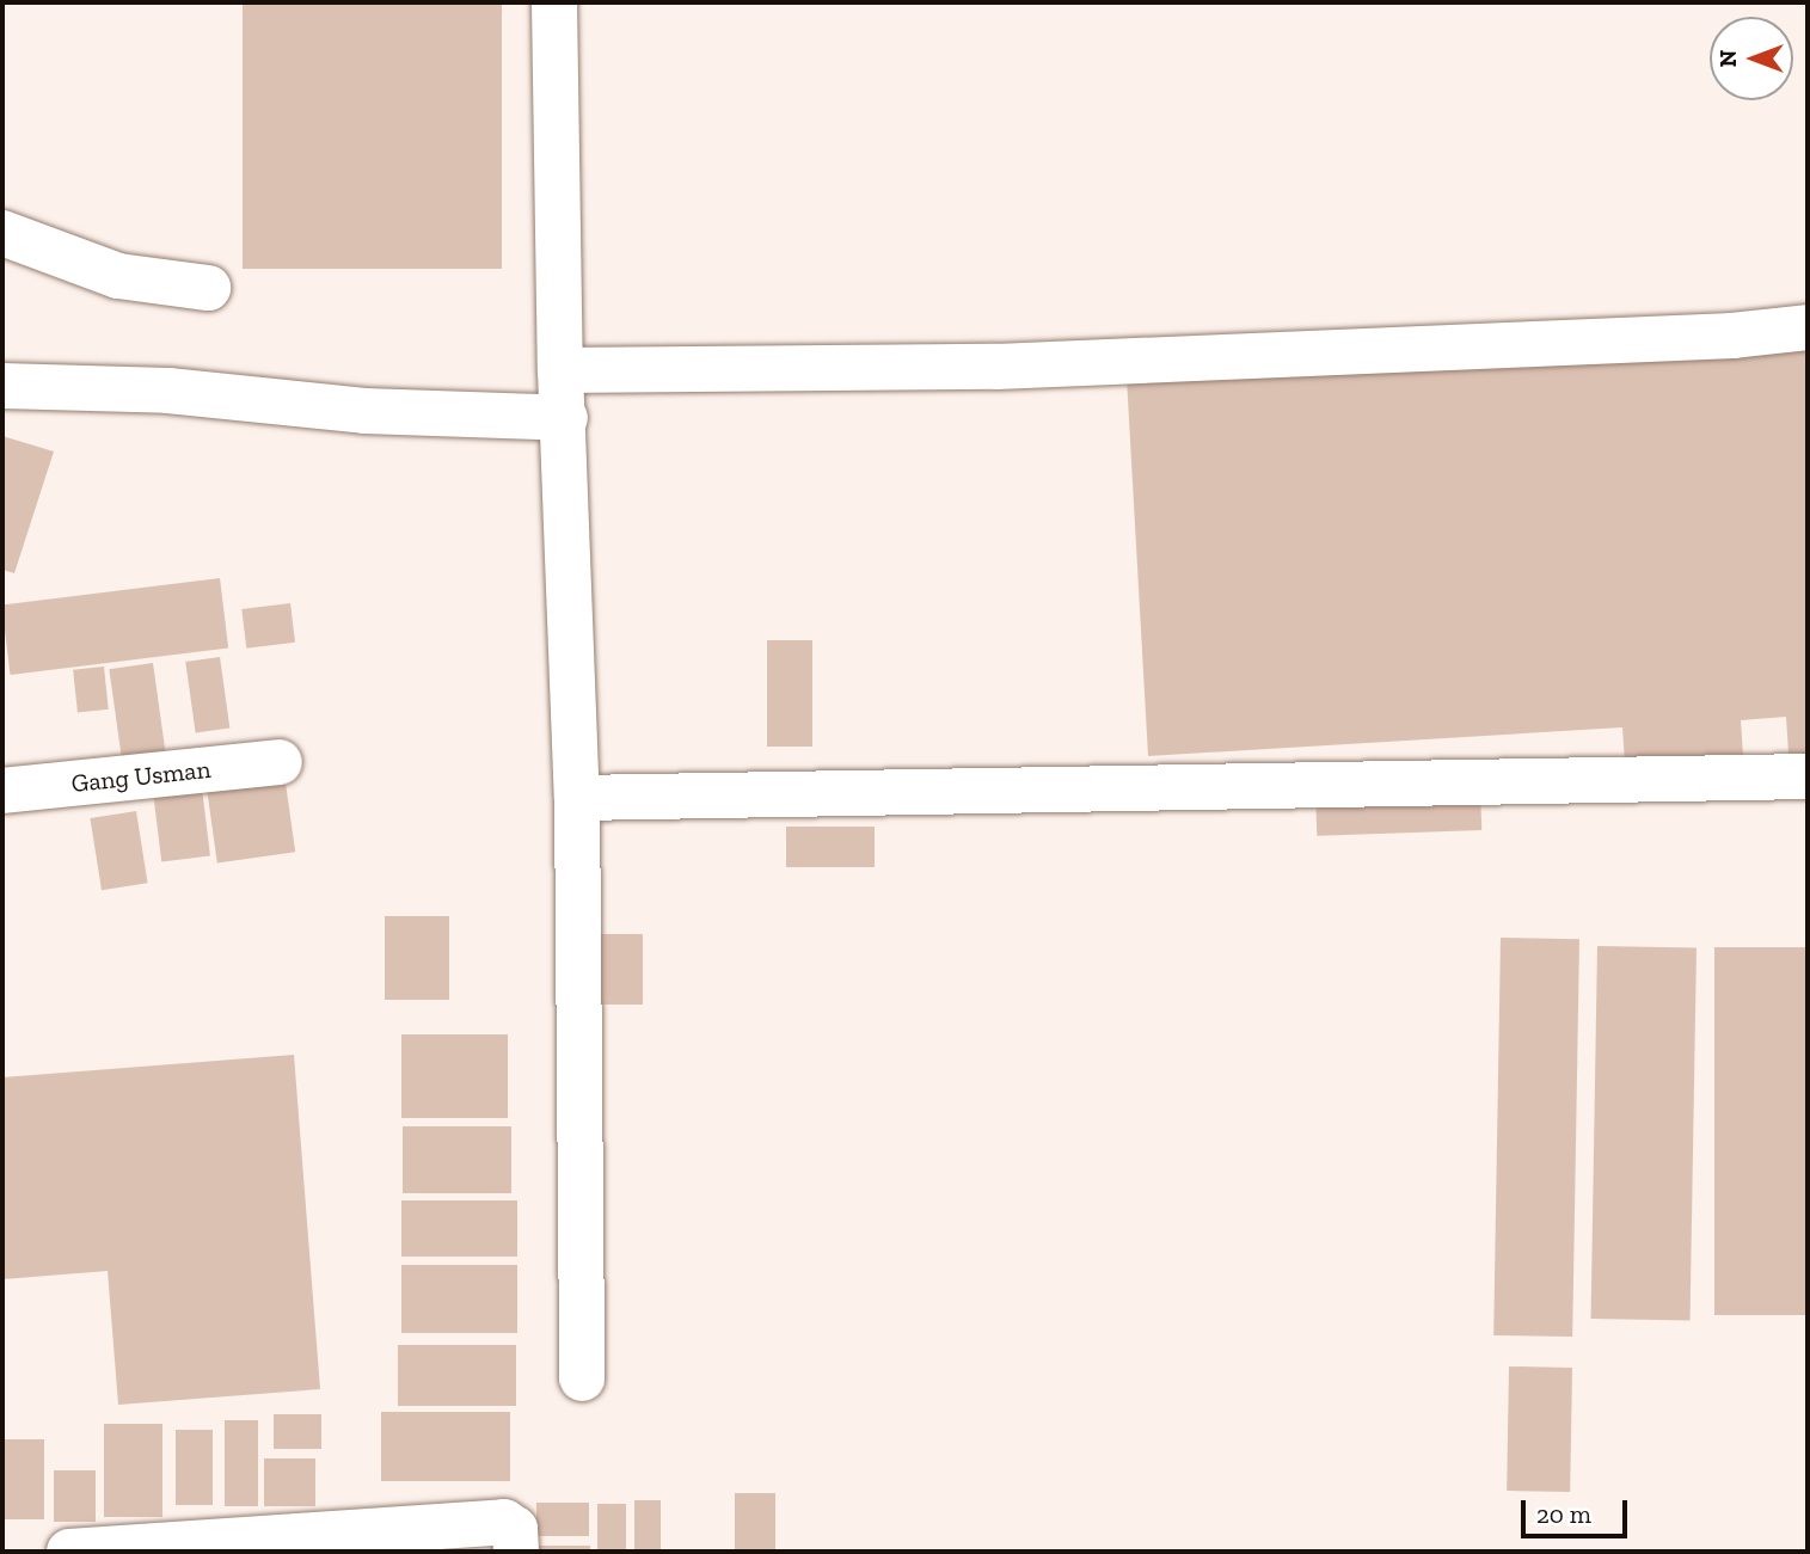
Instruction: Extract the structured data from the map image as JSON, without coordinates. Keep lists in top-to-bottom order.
{
  "streets": {
    "street": ["Gang Usman"]
  },
  "scale_bar": "20 m",
  "north": "left"
}
